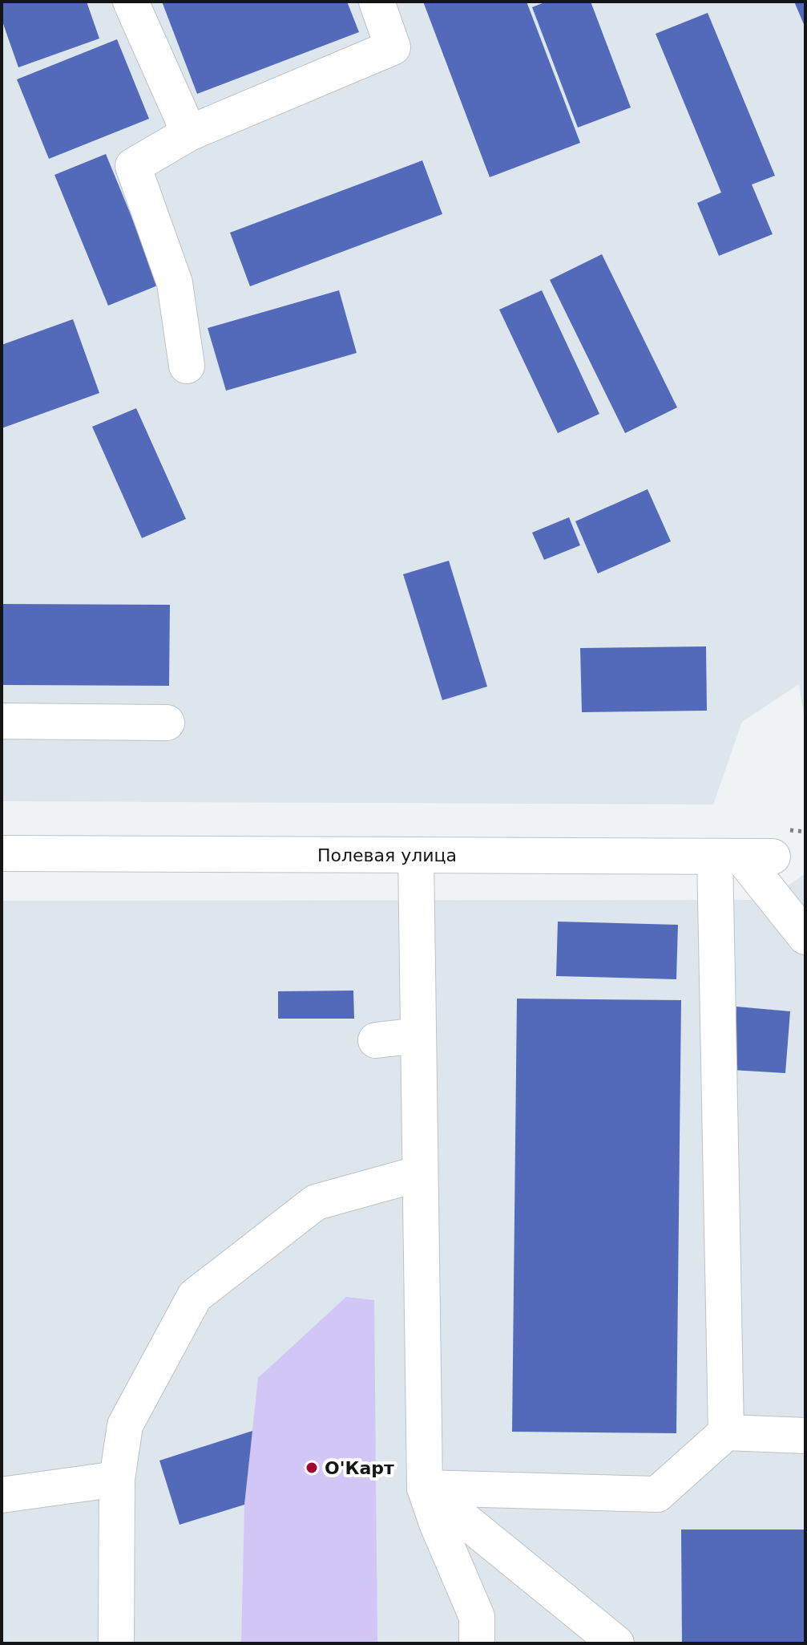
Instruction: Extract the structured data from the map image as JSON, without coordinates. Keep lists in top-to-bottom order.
{
  "streets": {
    "street": ["Полевая улица"]
  },
  "places": ["О'Карт"]
}
